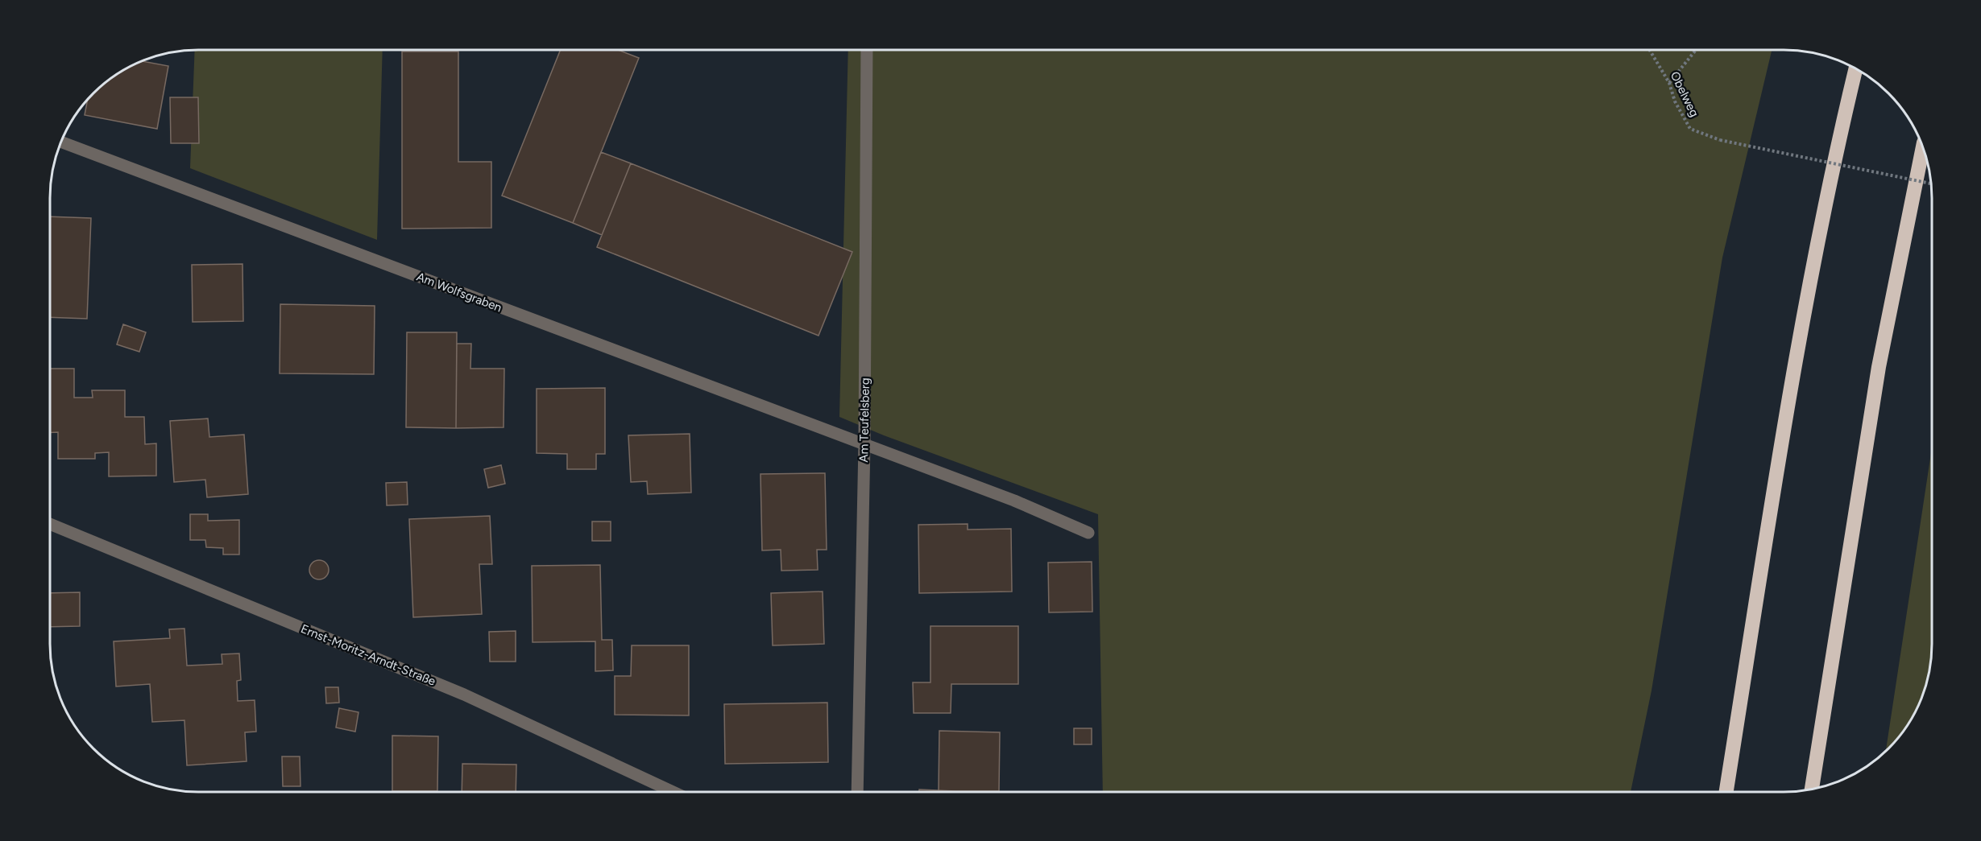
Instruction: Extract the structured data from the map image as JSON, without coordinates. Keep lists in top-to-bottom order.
{
  "streets": {
    "street": ["Am Wolfsgraben", "Am Teufelsberg", "Ernst-Moritz-Arndt-Straße"],
    "path": ["Obelweg"]
  },
  "crossings": [
    ["Am Wolfsgraben", "Am Teufelsberg"]
  ]
}
